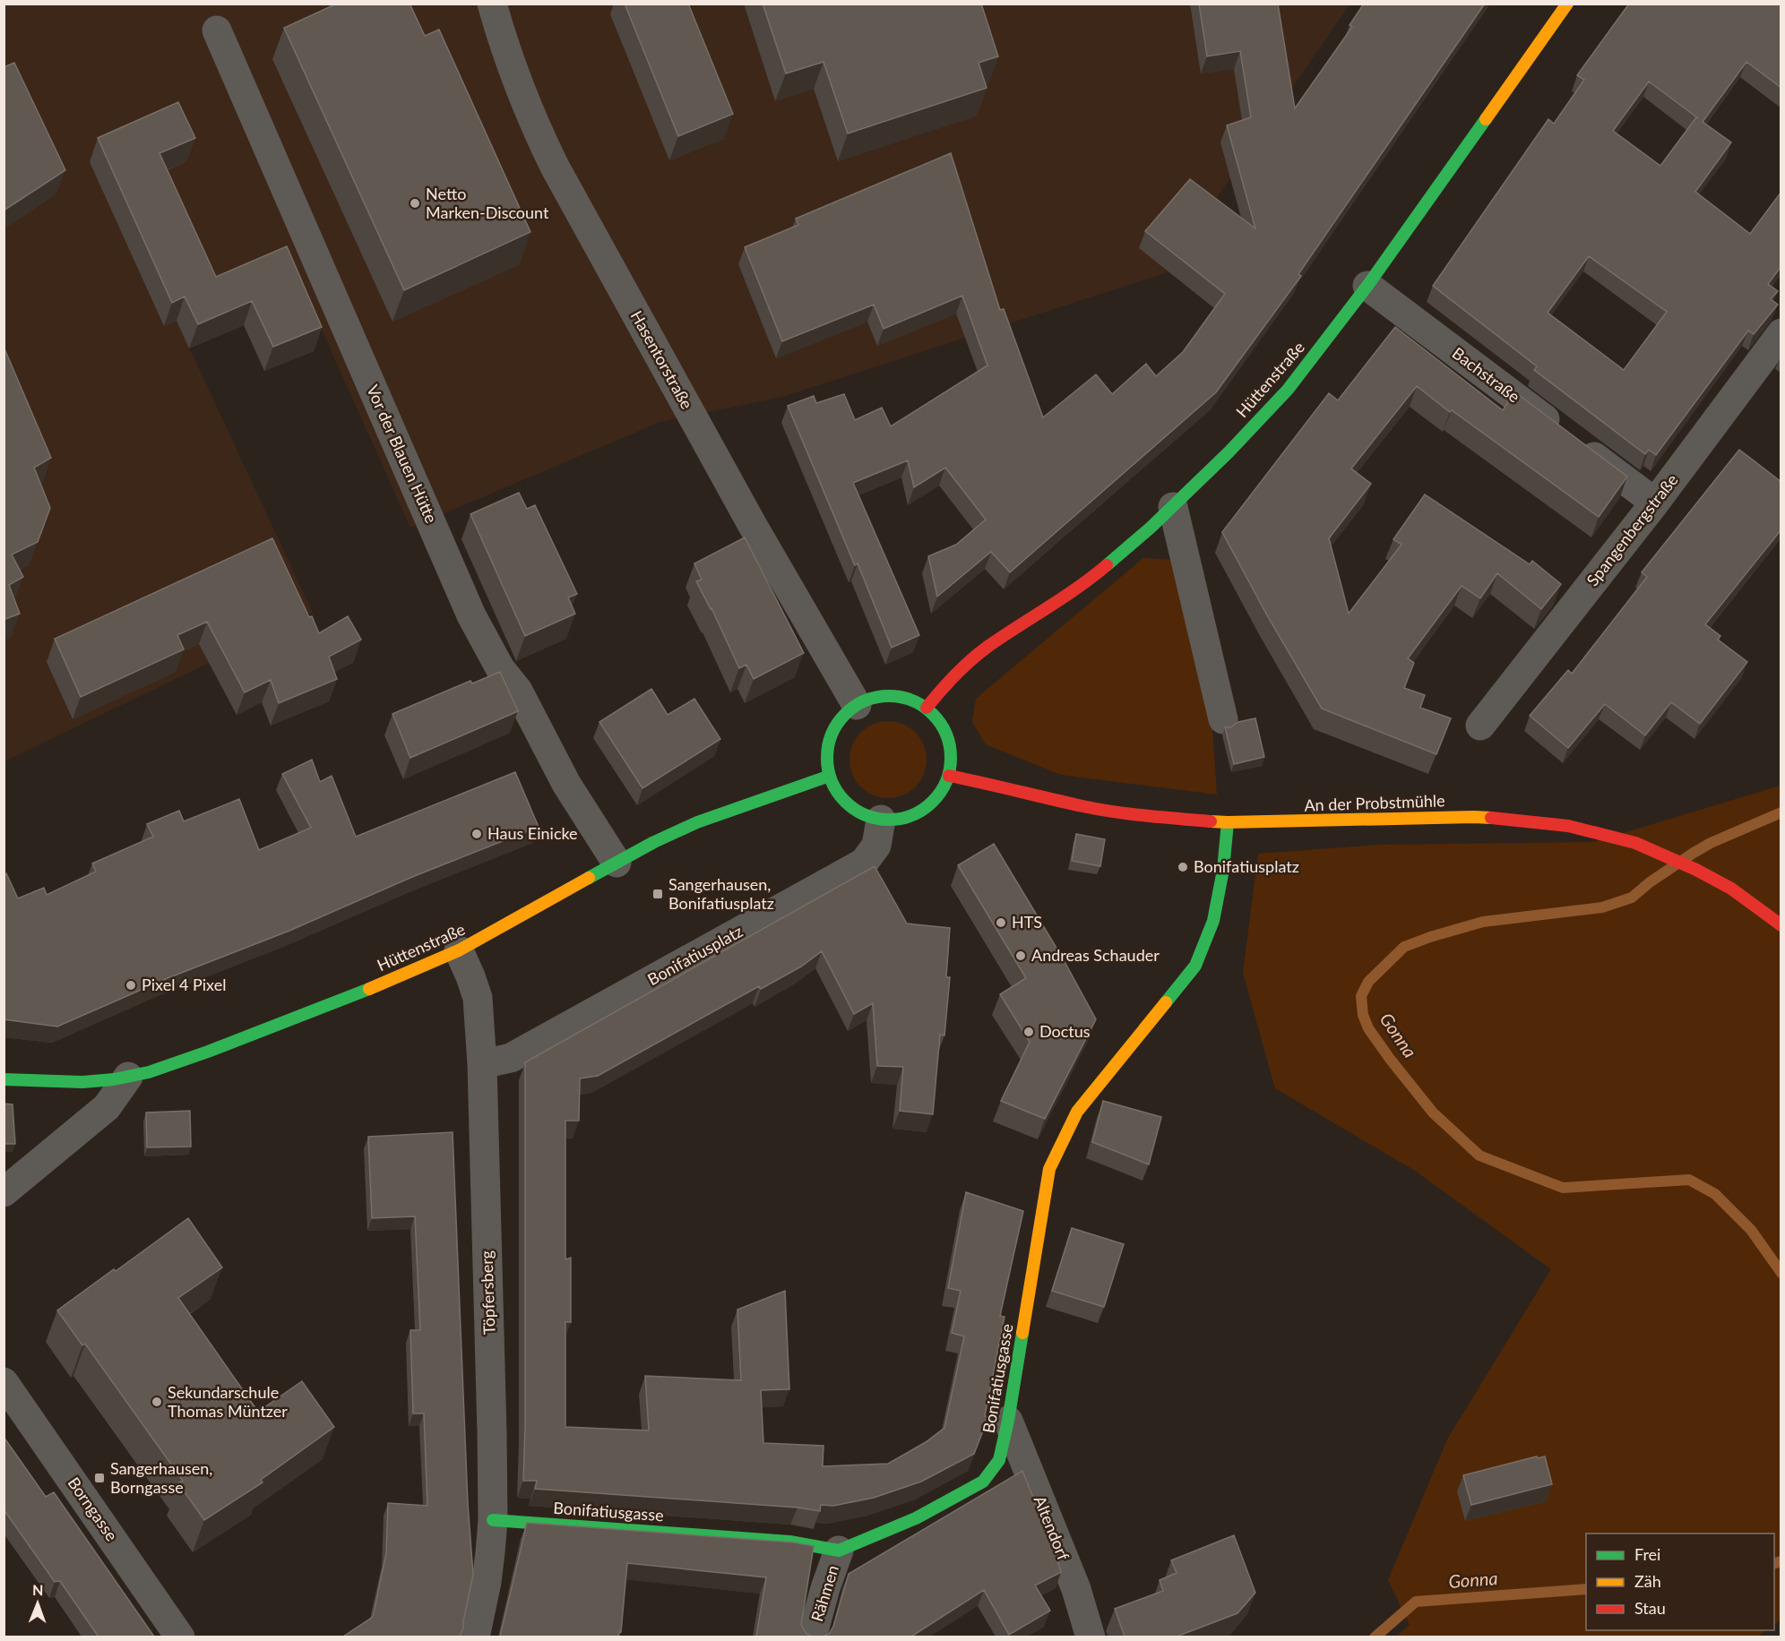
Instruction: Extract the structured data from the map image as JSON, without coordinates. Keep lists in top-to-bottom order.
{
  "streets": {
    "street": [
      "Hasentorstraße",
      "Bachstraße",
      "Hüttenstraße",
      "Vor der Blauen Hütte",
      "Spangenbergstraße",
      "An der Probstmühle",
      "Bonifatiusplatz",
      "Töpfersberg",
      "Bonifatiusgasse",
      "Borngasse",
      "Altendorf",
      "Rähmen"
    ]
  },
  "crossings": [
    ["Hasentorstraße", "Hüttenstraße"],
    ["Hasentorstraße", "An der Probstmühle"],
    ["Hasentorstraße", "Bonifatiusplatz"],
    ["Bachstraße", "Hüttenstraße"],
    ["Bachstraße", "Spangenbergstraße"],
    ["Hüttenstraße", "Vor der Blauen Hütte"],
    ["Hüttenstraße", "An der Probstmühle"],
    ["Hüttenstraße", "Bonifatiusplatz"],
    ["Hüttenstraße", "Töpfersberg"],
    ["An der Probstmühle", "Bonifatiusplatz"],
    ["An der Probstmühle", "Bonifatiusgasse"],
    ["Bonifatiusplatz", "Töpfersberg"],
    ["Töpfersberg", "Bonifatiusgasse"],
    ["Bonifatiusgasse", "Altendorf"],
    ["Bonifatiusgasse", "Rähmen"]
  ],
  "water": ["Gonna"],
  "places": {
    "other": [
      "Netto Marken-Discount",
      "Haus Einicke",
      "Bonifatiusplatz",
      "HTS",
      "Andreas Schauder",
      "Pixel 4 Pixel",
      "Doctus",
      "Sekundarschule Thomas Müntzer"
    ],
    "transit": ["Sangerhausen, Bonifatiusplatz", "Sangerhausen, Borngasse"]
  },
  "legend": ["Frei", "Zäh", "Stau"],
  "north": "top"
}
